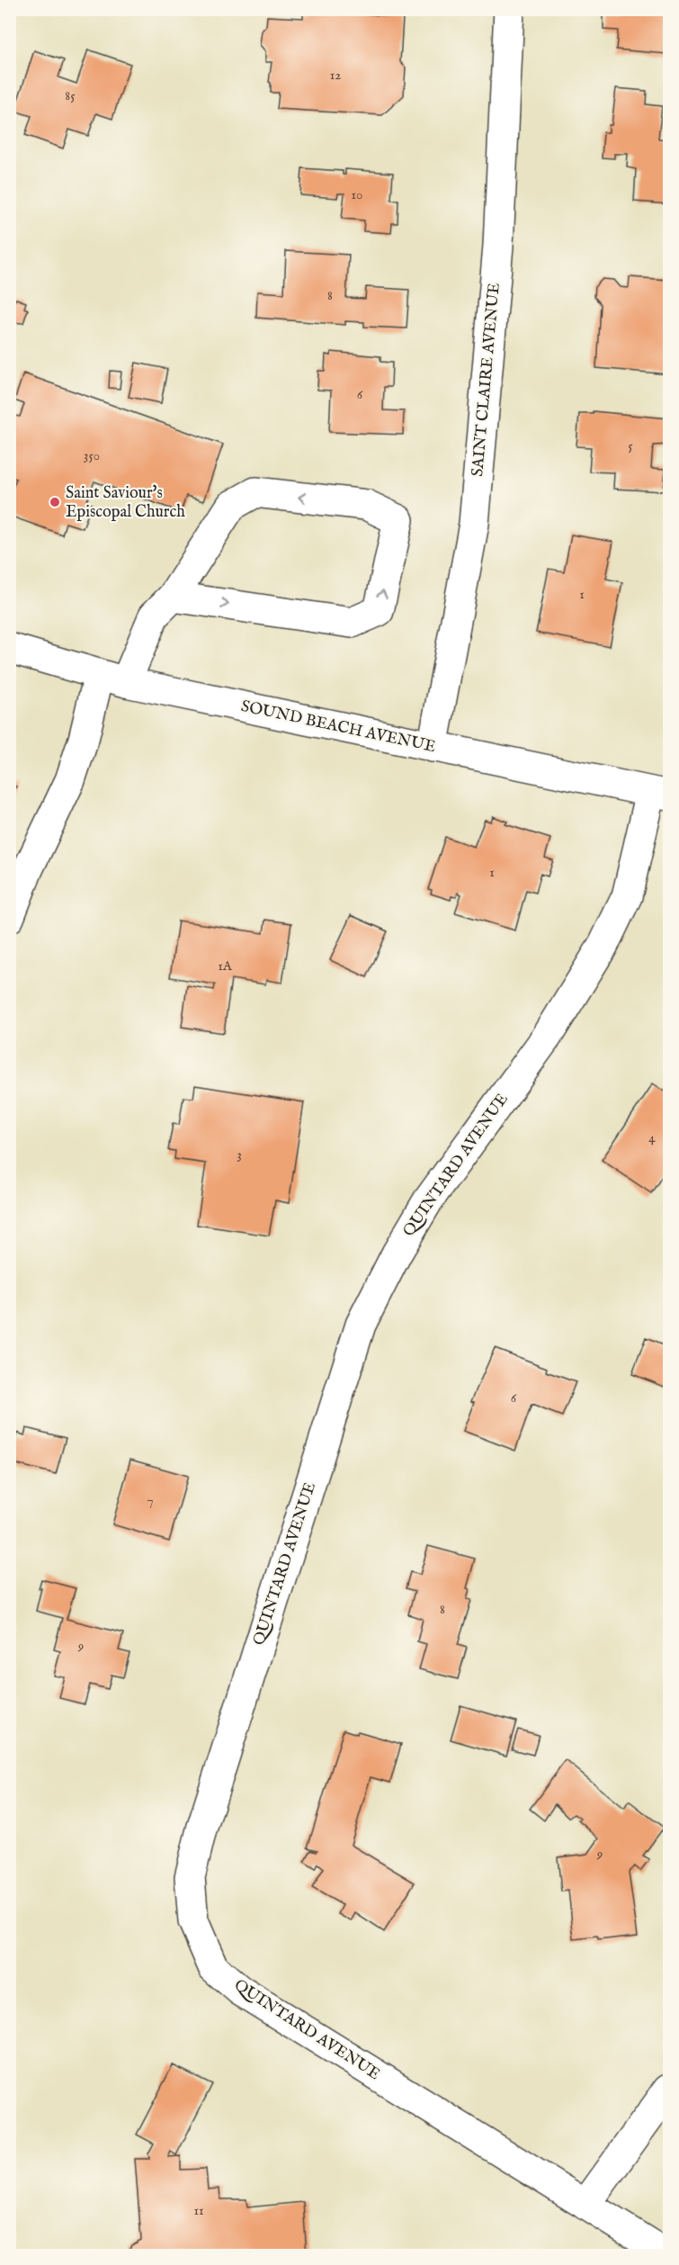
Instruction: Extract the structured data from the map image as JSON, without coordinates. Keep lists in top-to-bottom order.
{
  "streets": {
    "street": ["SAINT CLAIRE AVENUE", "SOUND BEACH AVENUE", "QUINTARD AVENUE"]
  },
  "crossings": [
    ["SAINT CLAIRE AVENUE", "SOUND BEACH AVENUE"],
    ["SOUND BEACH AVENUE", "QUINTARD AVENUE"]
  ],
  "places": ["Saint Saviour's Episcopal Church"],
  "house_numbers": [
    "12",
    "85",
    "10",
    "8",
    "6",
    "5",
    "350",
    "1",
    "1",
    "1A",
    "4",
    "3",
    "6",
    "7",
    "8",
    "9",
    "9",
    "11"
  ]
}
